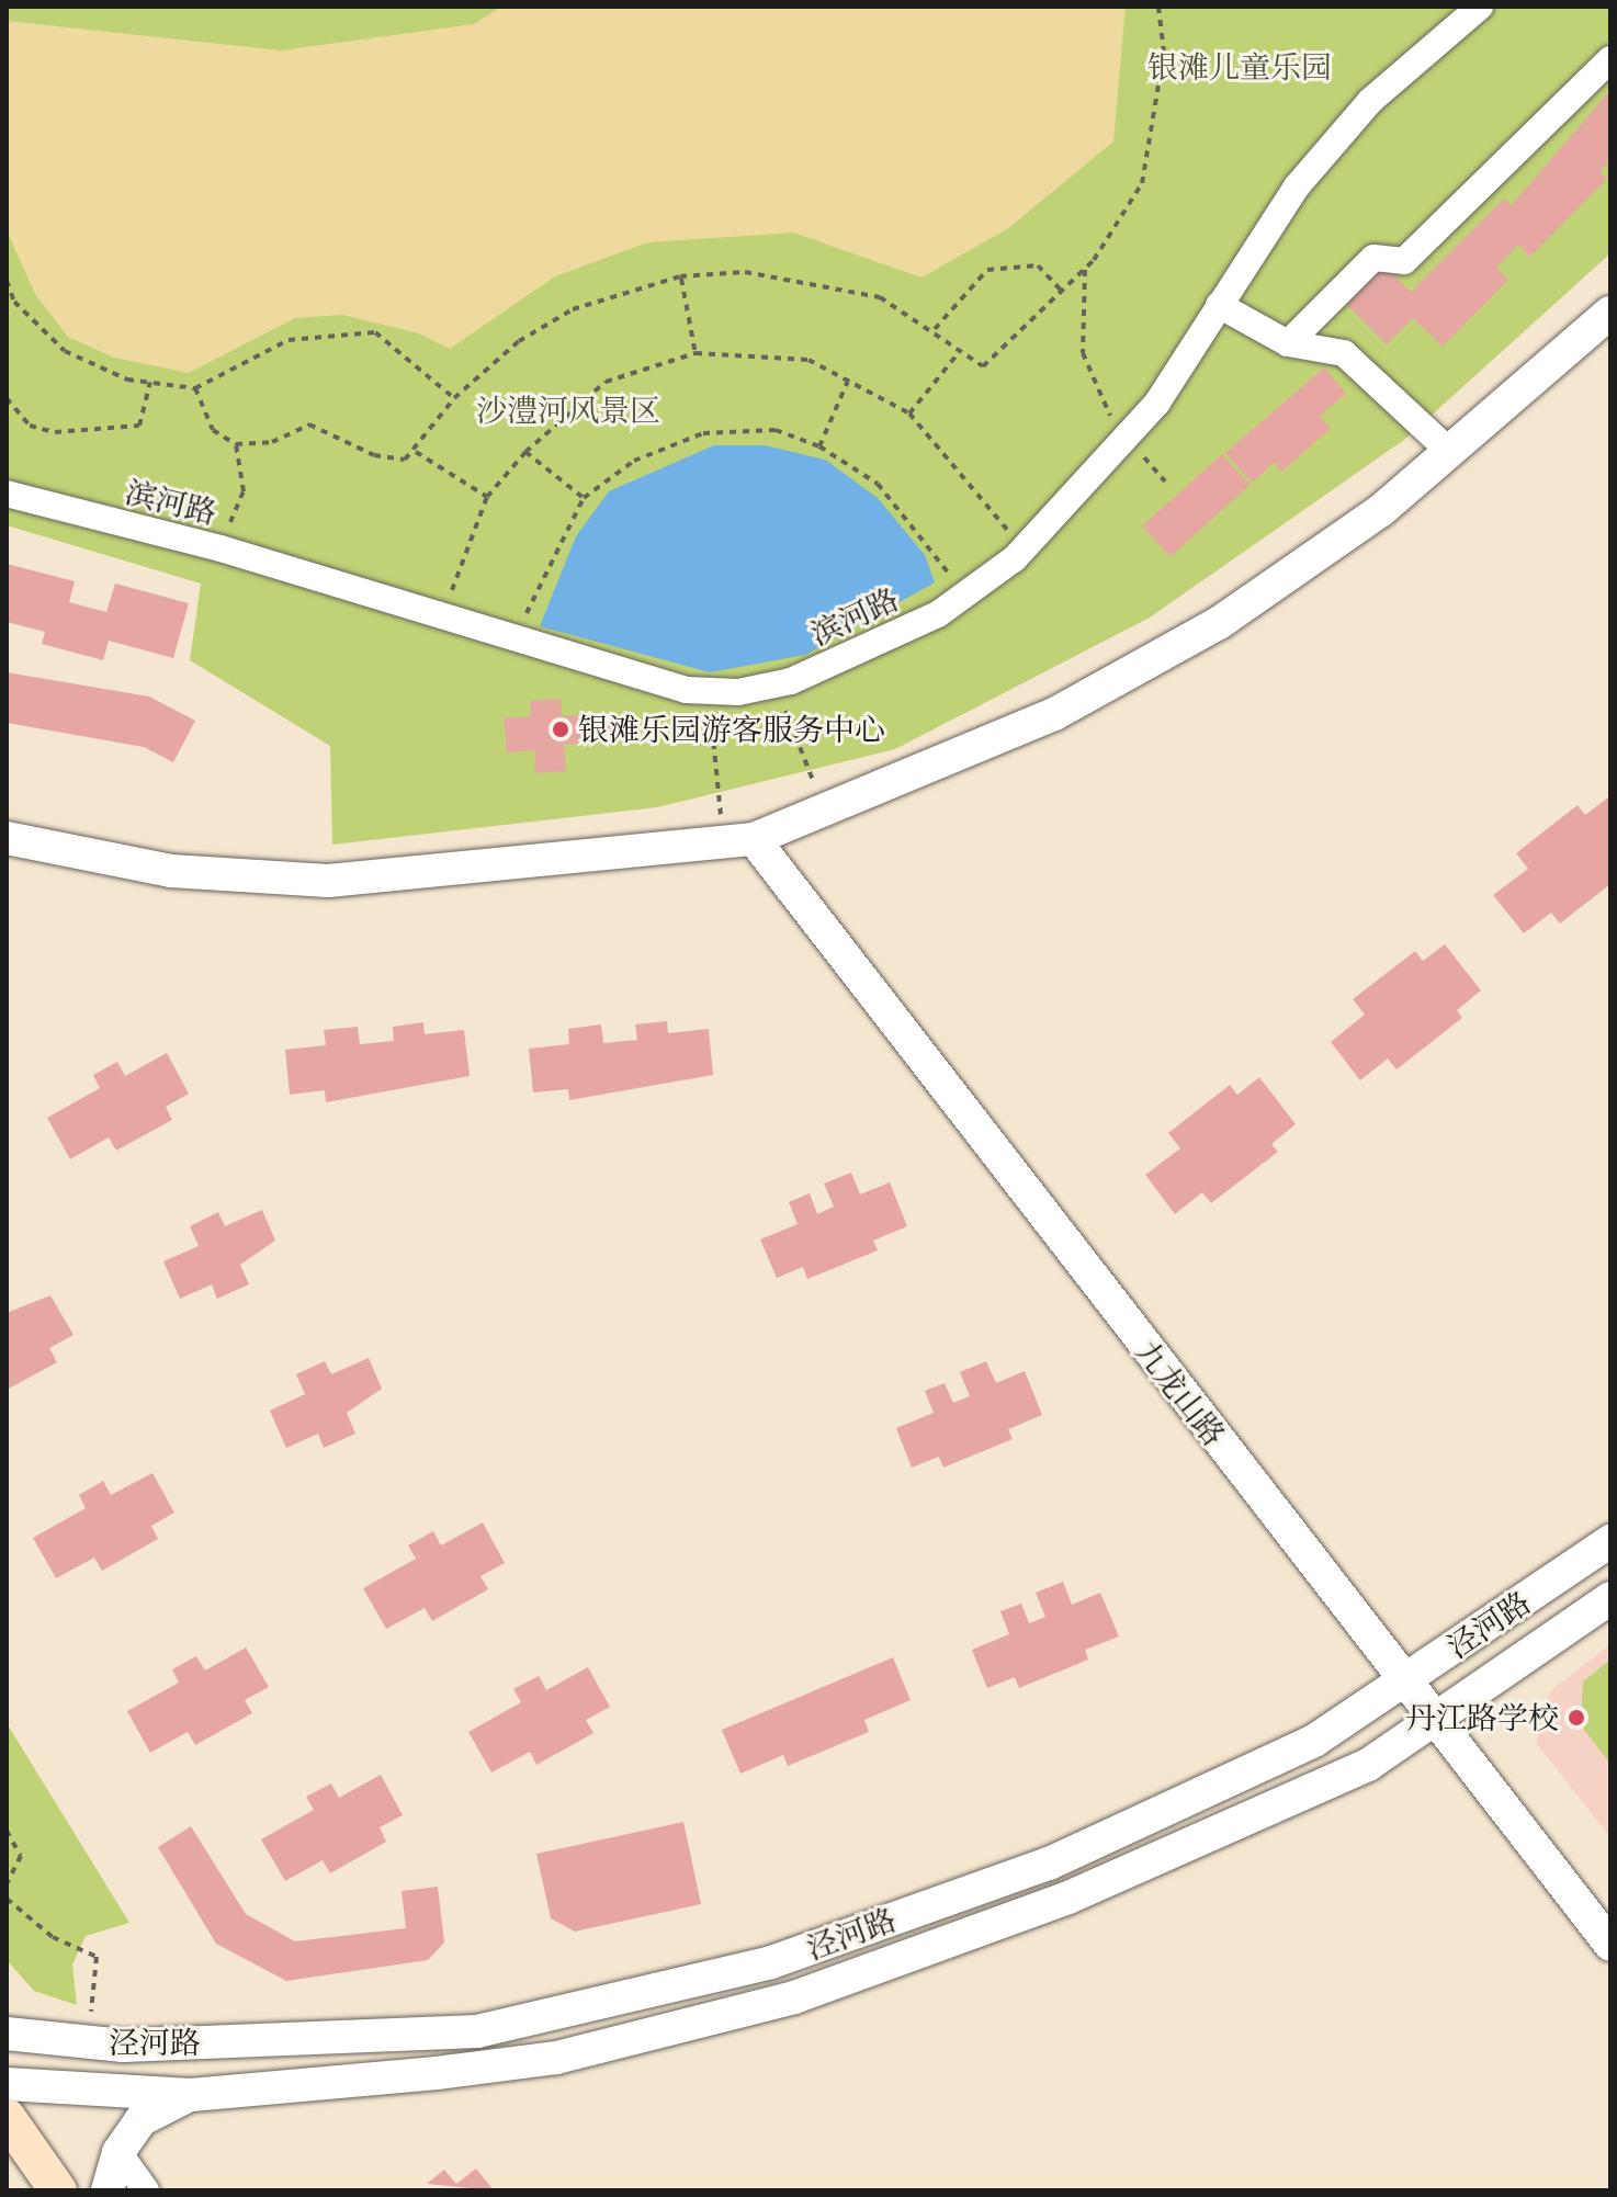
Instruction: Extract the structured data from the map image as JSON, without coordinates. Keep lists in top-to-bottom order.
{
  "streets": {
    "street": ["滨河路", "九龙山路", "泾河路"]
  },
  "crossings": [
    ["九龙山路", "泾河路"]
  ],
  "parks": ["银滩儿童乐园", "沙澧河风景区"],
  "places": ["银滩乐园游客服务中心", "丹江路学校"]
}
